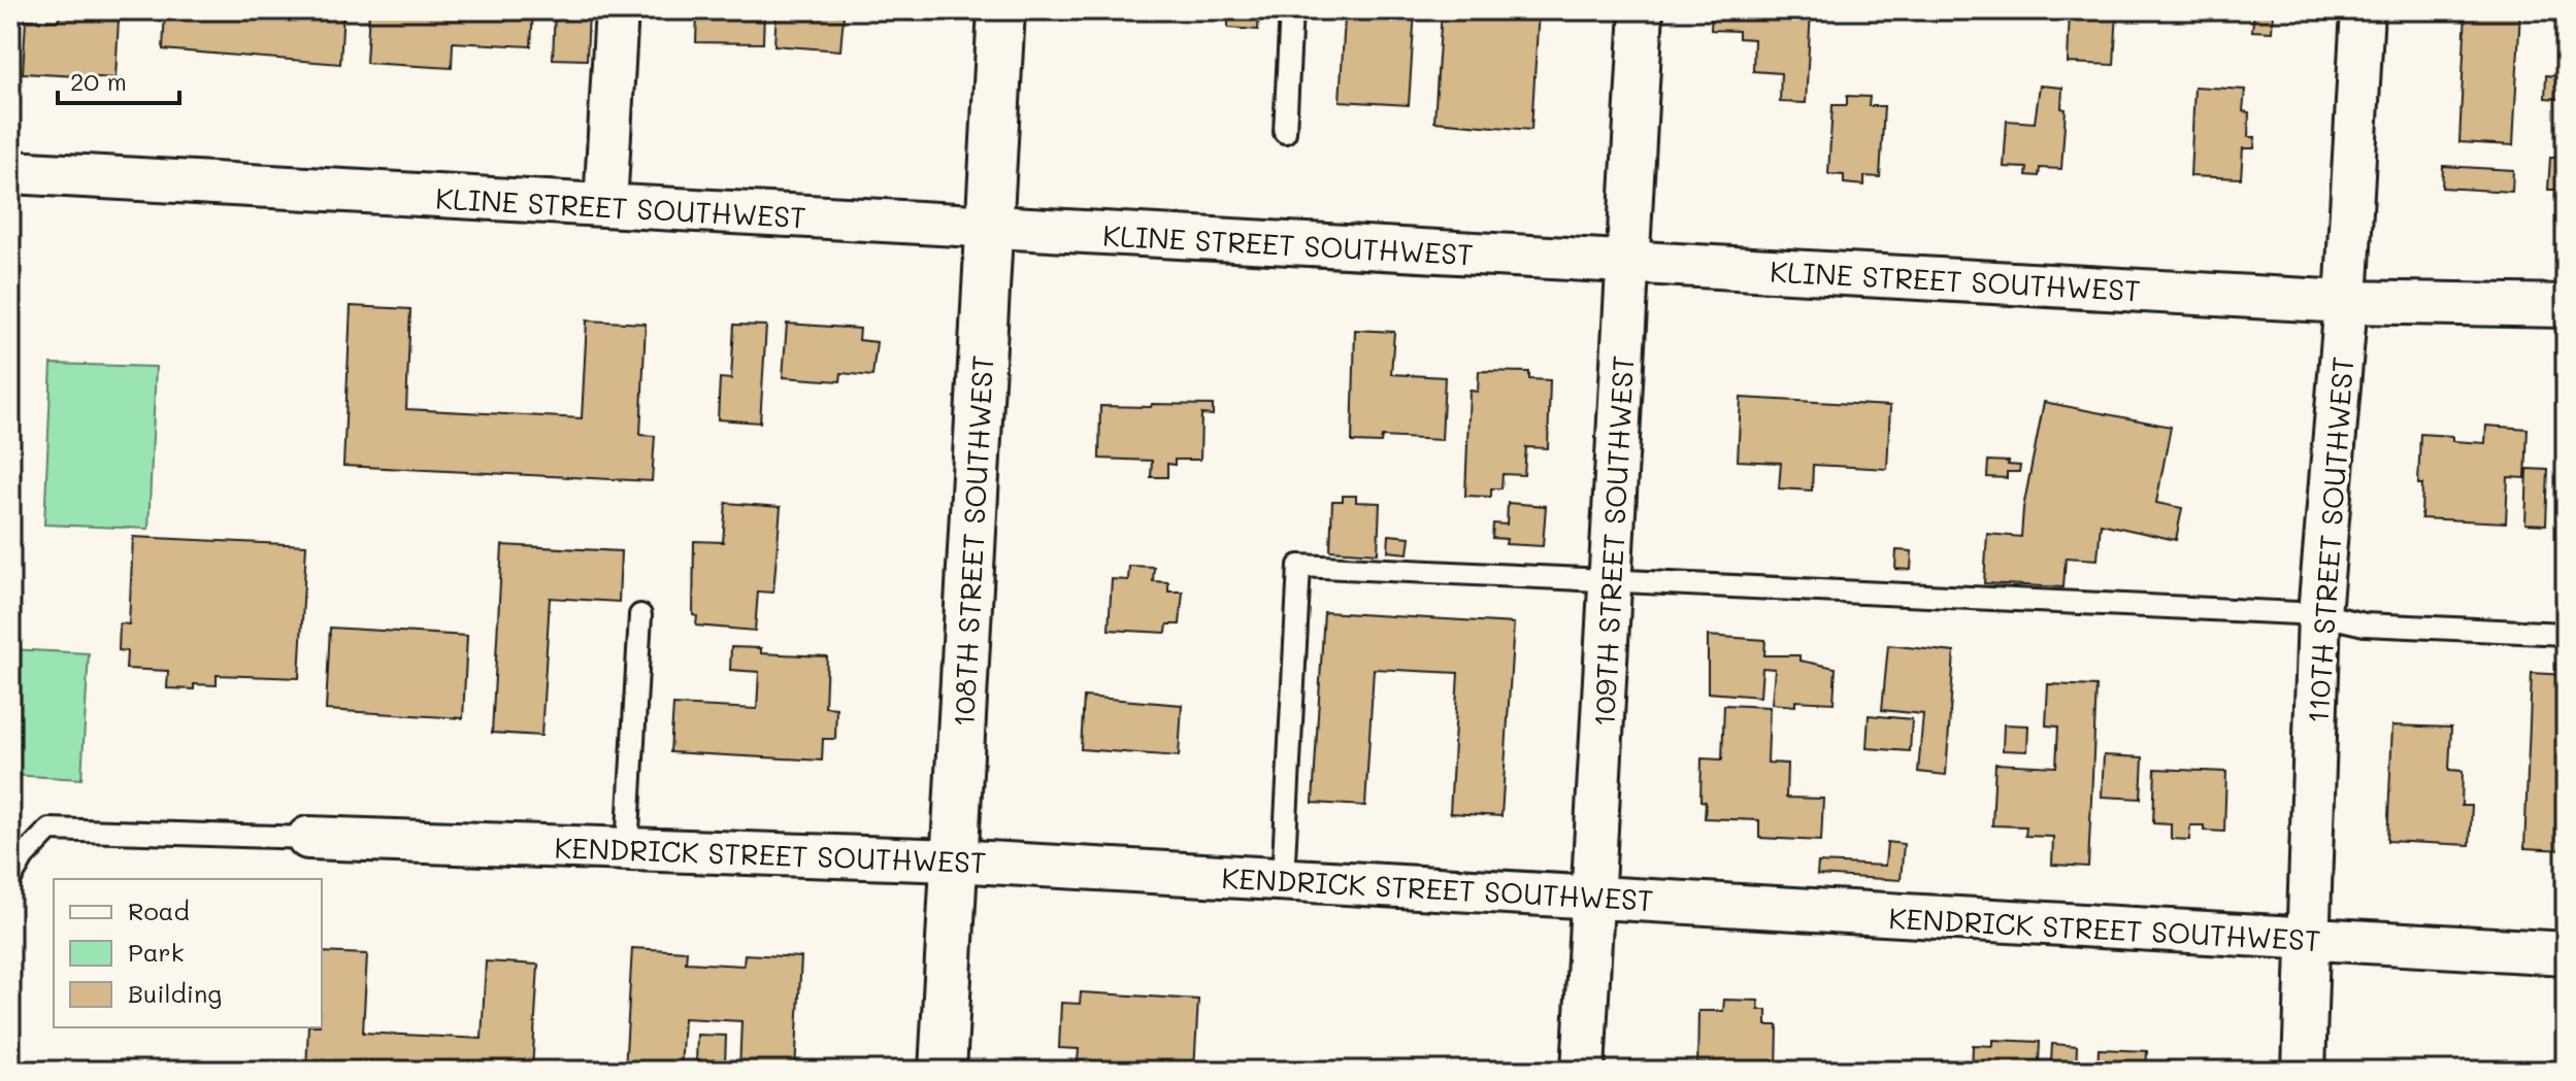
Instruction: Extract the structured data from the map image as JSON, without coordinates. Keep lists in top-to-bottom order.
{
  "streets": {
    "street": [
      "KLINE STREET SOUTHWEST",
      "110TH STREET SOUTHWEST",
      "108TH STREET SOUTHWEST",
      "109TH STREET SOUTHWEST",
      "KENDRICK STREET SOUTHWEST"
    ]
  },
  "crossings": [
    ["KLINE STREET SOUTHWEST", "110TH STREET SOUTHWEST"],
    ["KLINE STREET SOUTHWEST", "108TH STREET SOUTHWEST"],
    ["KLINE STREET SOUTHWEST", "109TH STREET SOUTHWEST"],
    ["110TH STREET SOUTHWEST", "KENDRICK STREET SOUTHWEST"],
    ["108TH STREET SOUTHWEST", "KENDRICK STREET SOUTHWEST"],
    ["109TH STREET SOUTHWEST", "KENDRICK STREET SOUTHWEST"]
  ],
  "legend": ["Road", "Park", "Building"],
  "scale_bar": "20 m"
}
